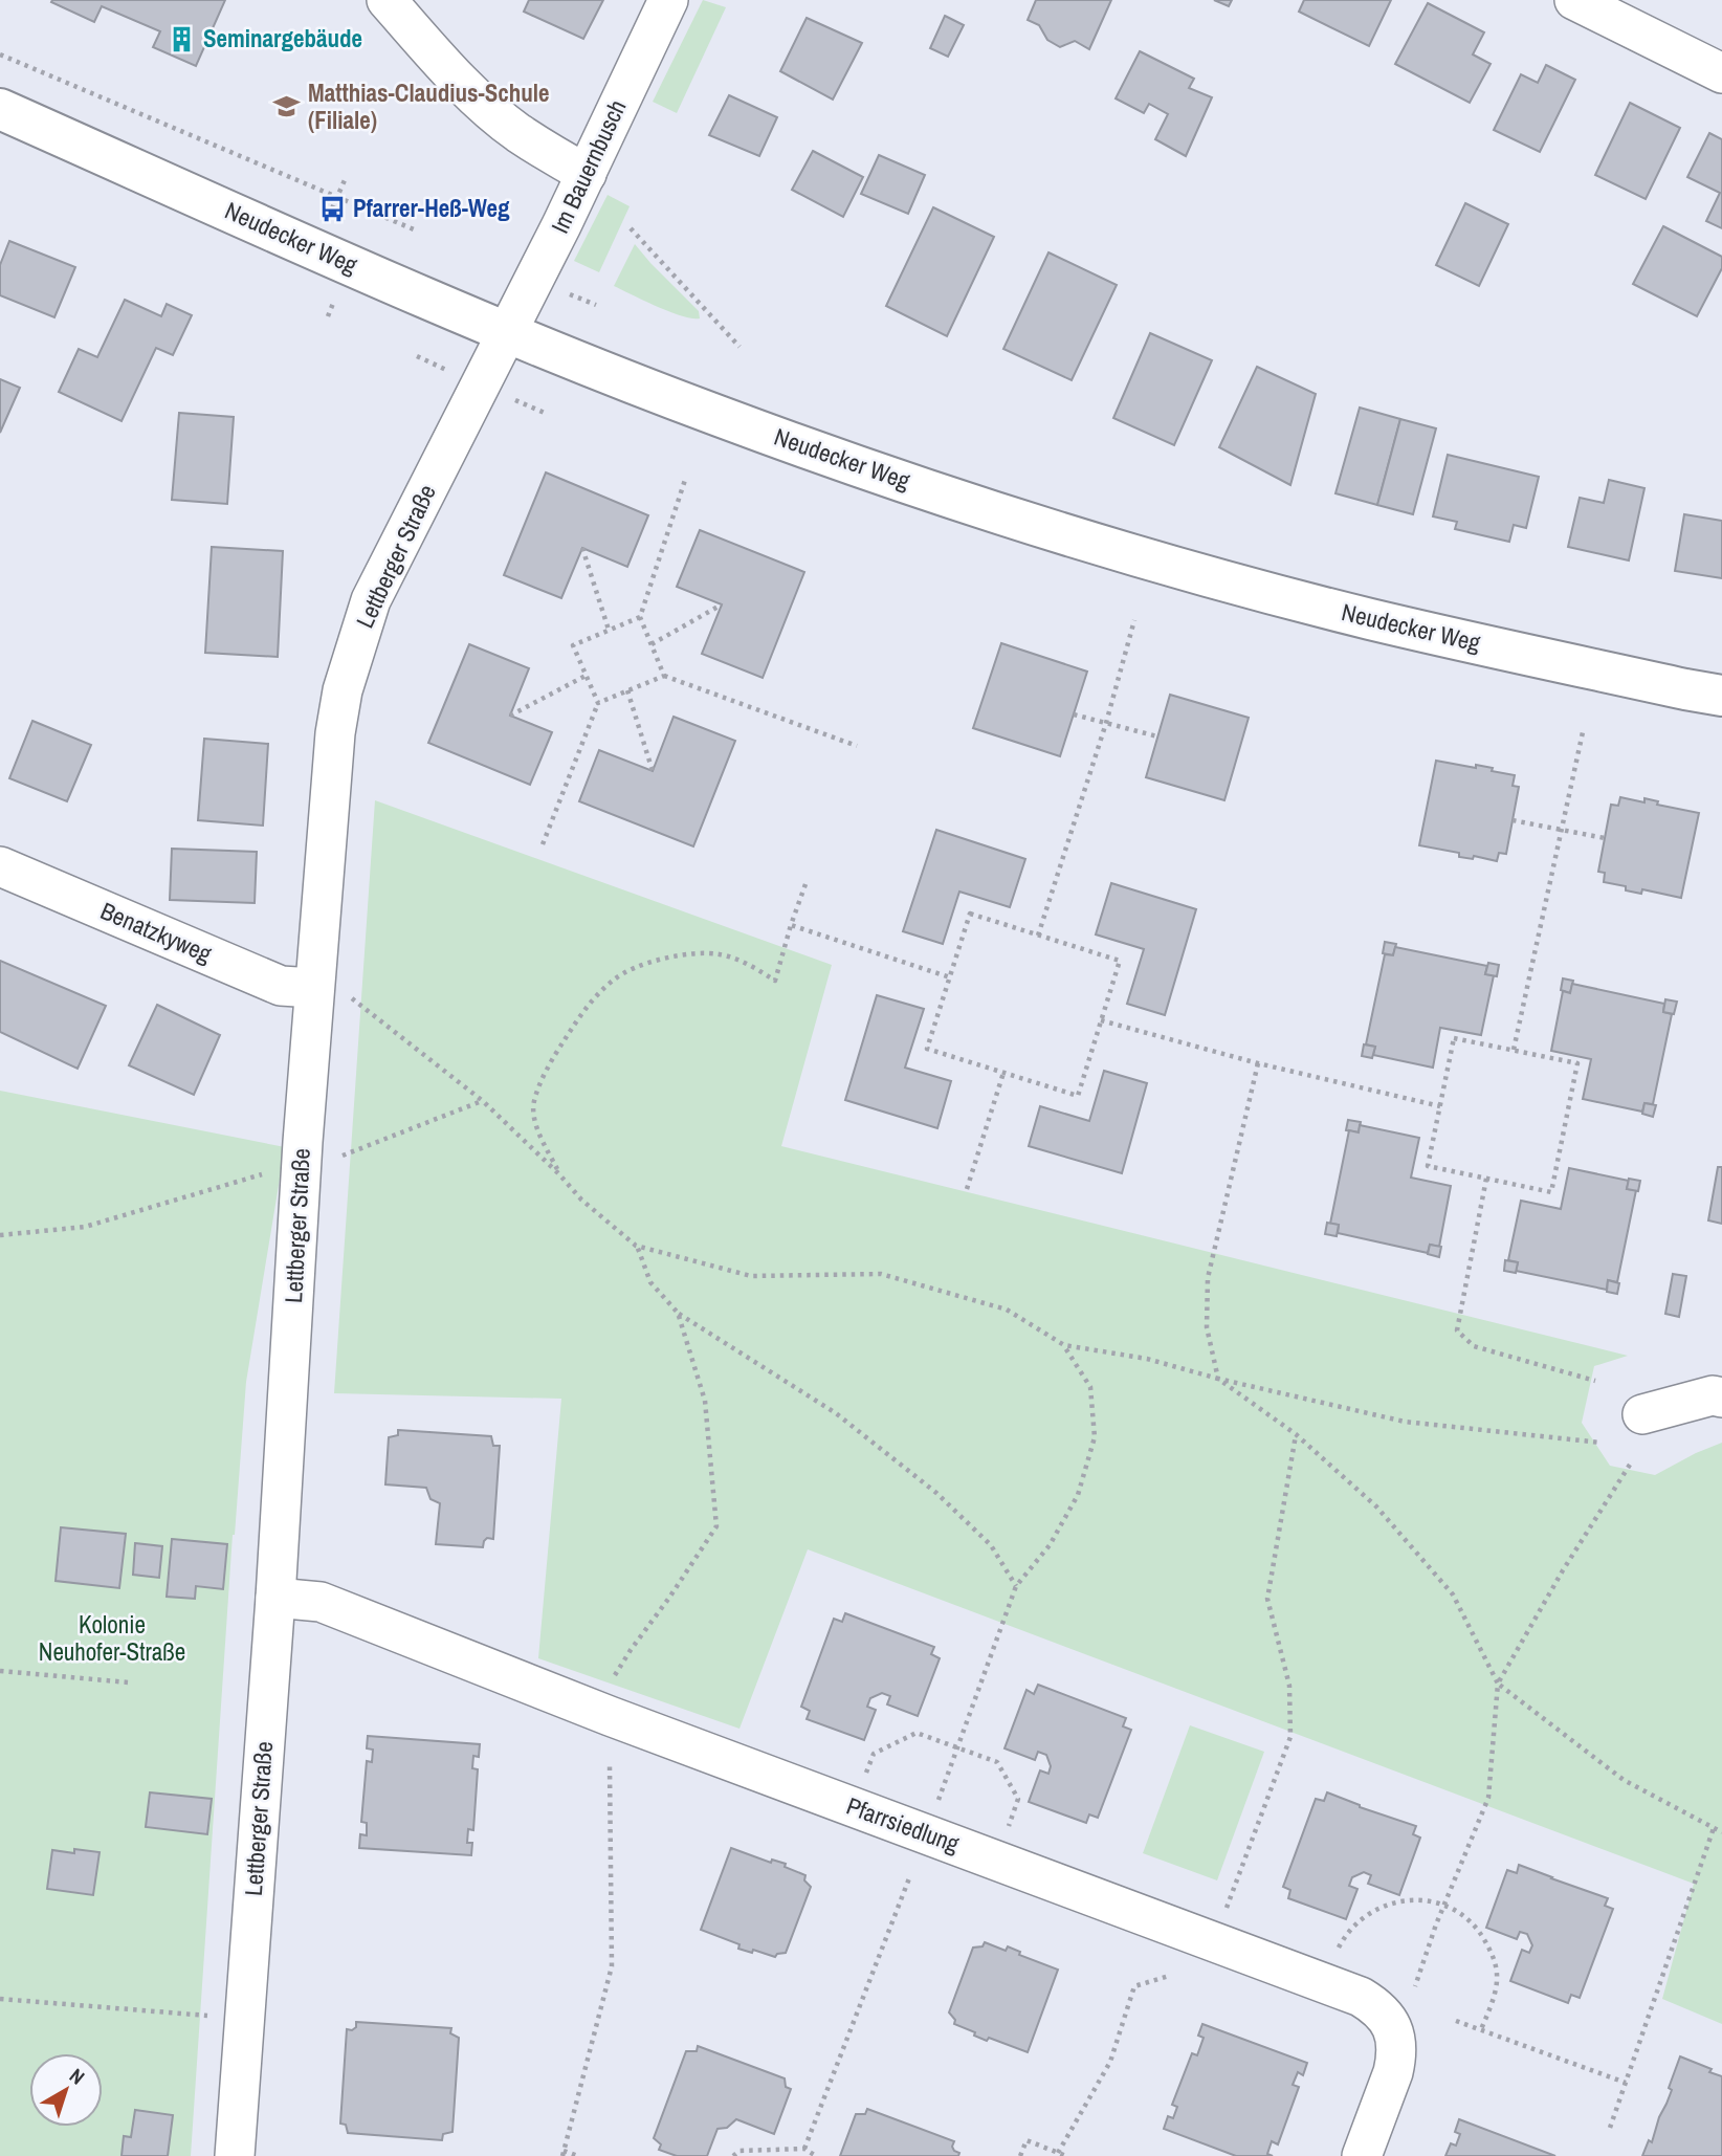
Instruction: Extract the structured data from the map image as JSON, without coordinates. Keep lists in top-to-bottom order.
{
  "streets": {
    "street": [
      "Im Bauernbusch",
      "Neudecker Weg",
      "Lettberger Straße",
      "Benatzkyweg",
      "Pfarrsiedlung"
    ]
  },
  "crossings": [
    ["Im Bauernbusch", "Neudecker Weg"],
    ["Im Bauernbusch", "Lettberger Straße"],
    ["Neudecker Weg", "Lettberger Straße"],
    ["Lettberger Straße", "Benatzkyweg"],
    ["Lettberger Straße", "Pfarrsiedlung"]
  ],
  "parks": ["Kolonie Neuhofer-Straße"],
  "places": {
    "building": ["Seminargebäude"],
    "school or university": ["Matthias-Claudius-Schule (Filiale)"],
    "bus stop": ["Pfarrer-Heß-Weg"]
  },
  "north": "top right"
}
